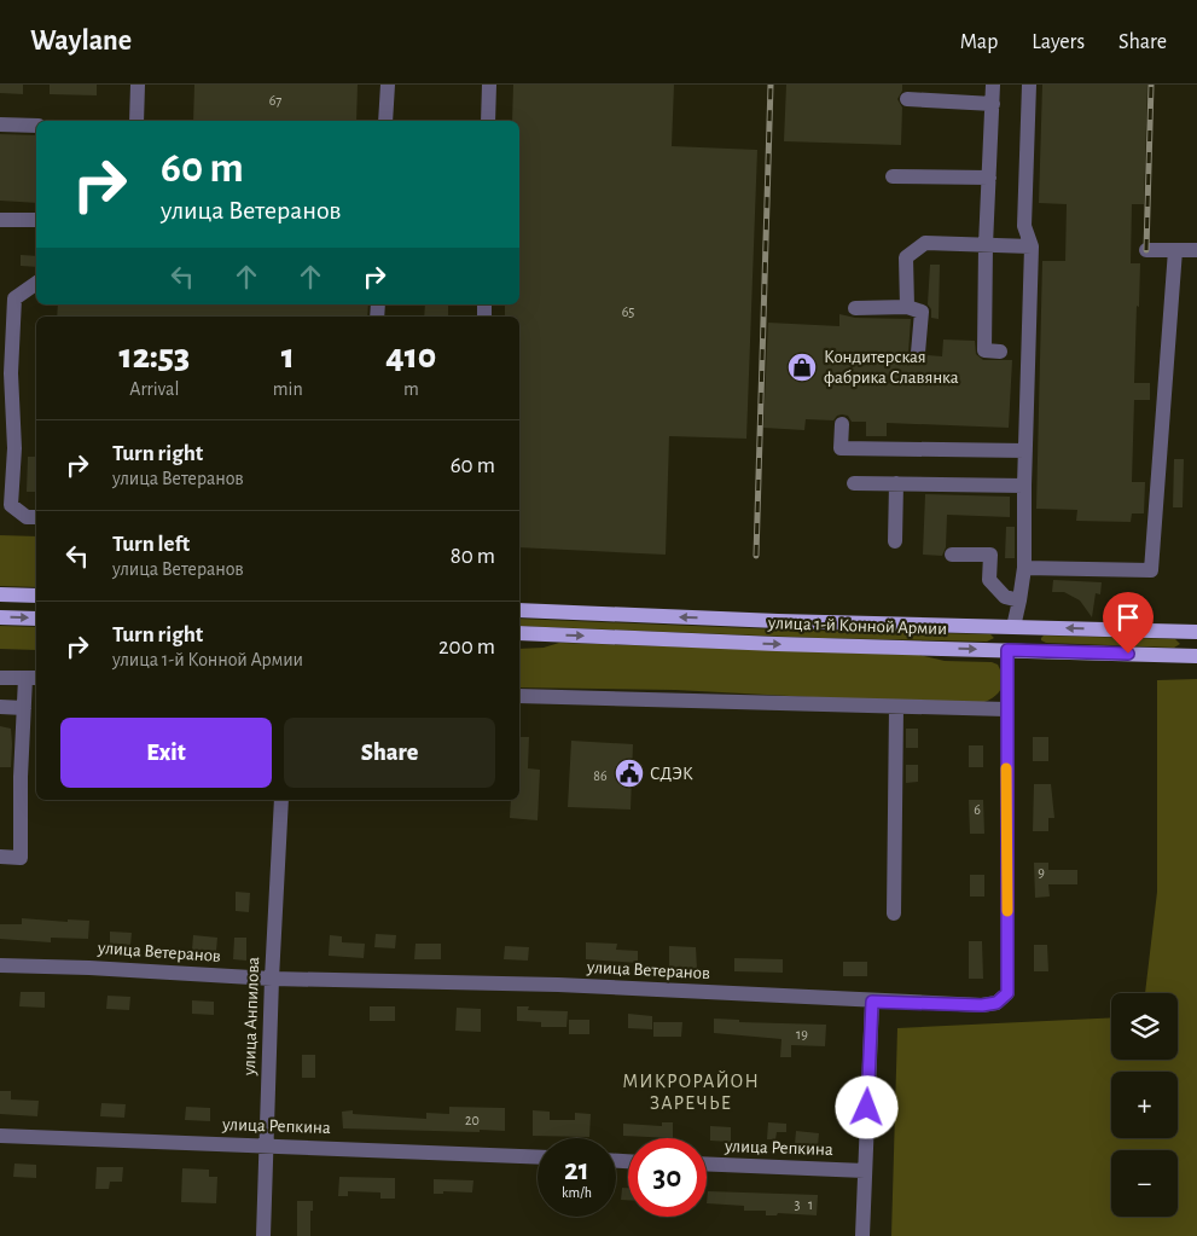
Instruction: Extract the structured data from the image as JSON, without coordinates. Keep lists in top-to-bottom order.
{
  "streets": {
    "main road": ["улица 1-й Конной Армии"],
    "street": ["улица Ветеранов", "улица Анпилова", "улица Репкина"]
  },
  "crossings": [
    ["улица 1-й Конной Армии", "улица Ветеранов"],
    ["улица Ветеранов", "улица Анпилова"],
    ["улица Анпилова", "улица Репкина"]
  ],
  "districts": ["МИКРОРАЙОН ЗАРЕЧЬЕ"],
  "places": {
    "shop": ["Кондитерская фабрика Славянка"],
    "public building": ["СДЭК"]
  },
  "house_numbers": [
    "67",
    "65",
    "86",
    "6",
    "9",
    "19",
    "20",
    "3",
    "1"
  ],
  "page": {
    "header": "Waylane",
    "nav": ["Map", "Layers", "Share"],
    "turn": ["60 m", "улица Ветеранов"],
    "eta": [
      "12:53",
      "Arrival",
      "1",
      "min",
      "410",
      "m"
    ],
    "list": [
      {
        "name": "Turn right",
        "note": "улица Ветеранов",
        "value": "60 m"
      },
      {
        "name": "Turn left",
        "note": "улица Ветеранов",
        "value": "80 m"
      },
      {
        "name": "Turn right",
        "note": "улица 1-й Конной Армии",
        "value": "200 m"
      }
    ],
    "buttons": ["Exit", "Share"],
    "map_buttons": ["+", "−"],
    "speed": "21 km/h",
    "limit": "30"
  }
}
